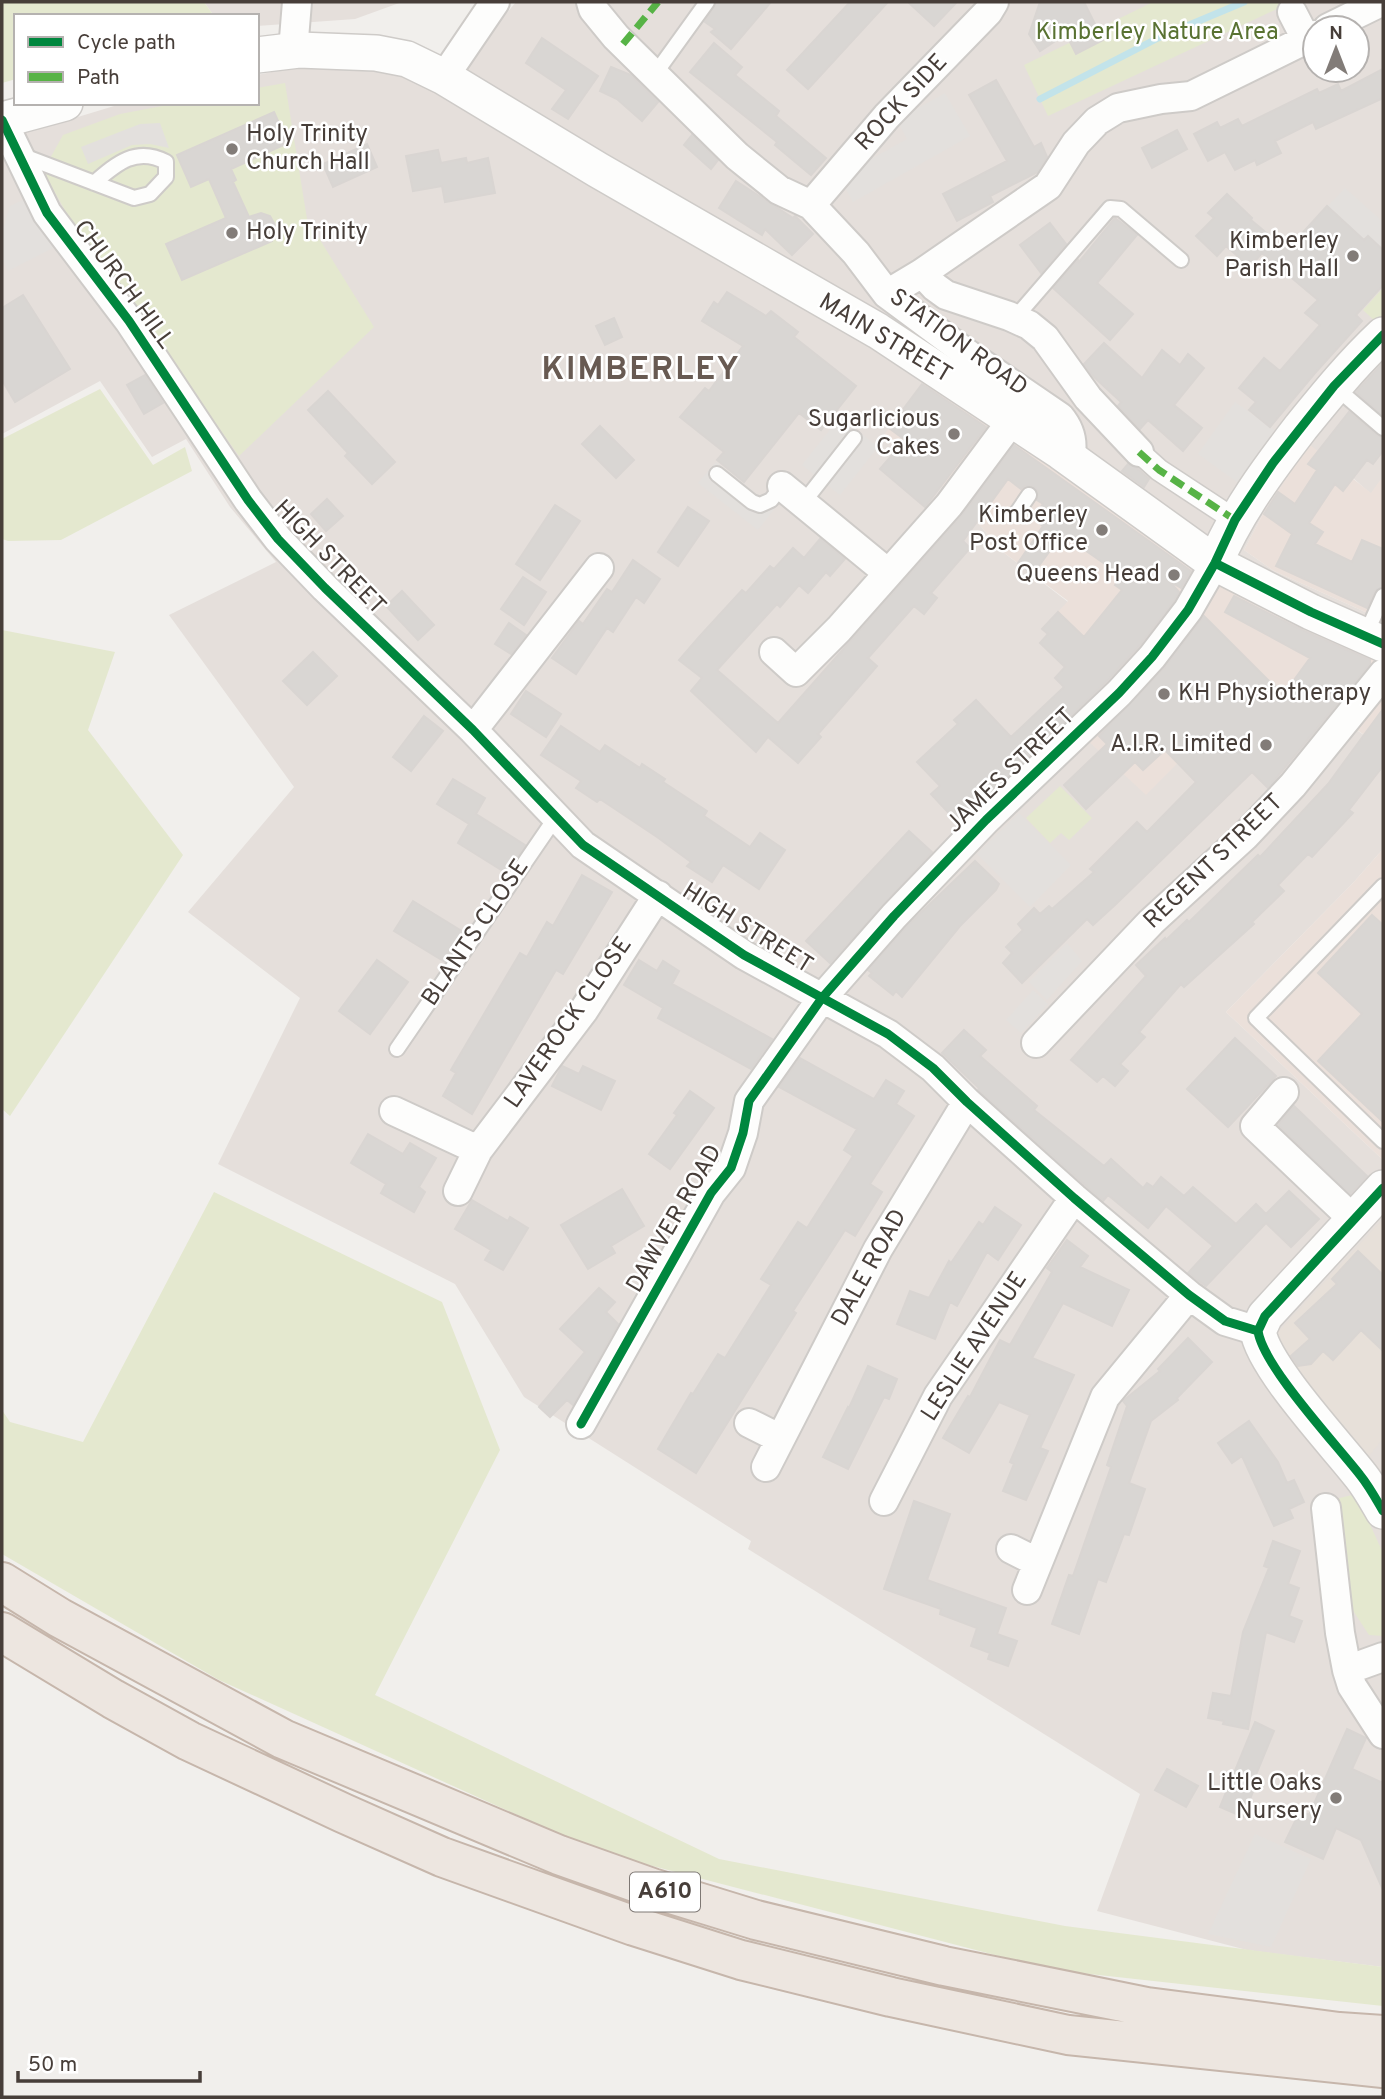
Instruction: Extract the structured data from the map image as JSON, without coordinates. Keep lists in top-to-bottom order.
{
  "streets": {
    "highway": ["A610"],
    "street": [
      "ROCK SIDE",
      "CHURCH HILL",
      "MAIN STREET",
      "STATION ROAD",
      "HIGH STREET",
      "JAMES STREET",
      "REGENT STREET",
      "LAVEROCK CLOSE",
      "DAWVER ROAD",
      "DALE ROAD",
      "LESLIE AVENUE"
    ],
    "lane": ["BLANTS CLOSE"]
  },
  "crossings": [
    ["ROCK SIDE", "STATION ROAD"],
    ["CHURCH HILL", "HIGH STREET"],
    ["MAIN STREET", "STATION ROAD"],
    ["MAIN STREET", "JAMES STREET"],
    ["HIGH STREET", "JAMES STREET"],
    ["HIGH STREET", "BLANTS CLOSE"],
    ["HIGH STREET", "LAVEROCK CLOSE"],
    ["HIGH STREET", "DAWVER ROAD"],
    ["HIGH STREET", "DALE ROAD"],
    ["HIGH STREET", "LESLIE AVENUE"],
    ["JAMES STREET", "DAWVER ROAD"]
  ],
  "districts": ["KIMBERLEY"],
  "parks": ["Kimberley Nature Area"],
  "places": [
    "Holy Trinity Church Hall",
    "Holy Trinity",
    "Kimberley Parish Hall",
    "Sugarlicious Cakes",
    "Kimberley Post Office",
    "Queens Head",
    "KH Physiotherapy",
    "A.I.R. Limited",
    "Little Oaks Nursery"
  ],
  "legend": ["Cycle path", "Path"],
  "scale_bar": "50 m",
  "north": "top"
}
